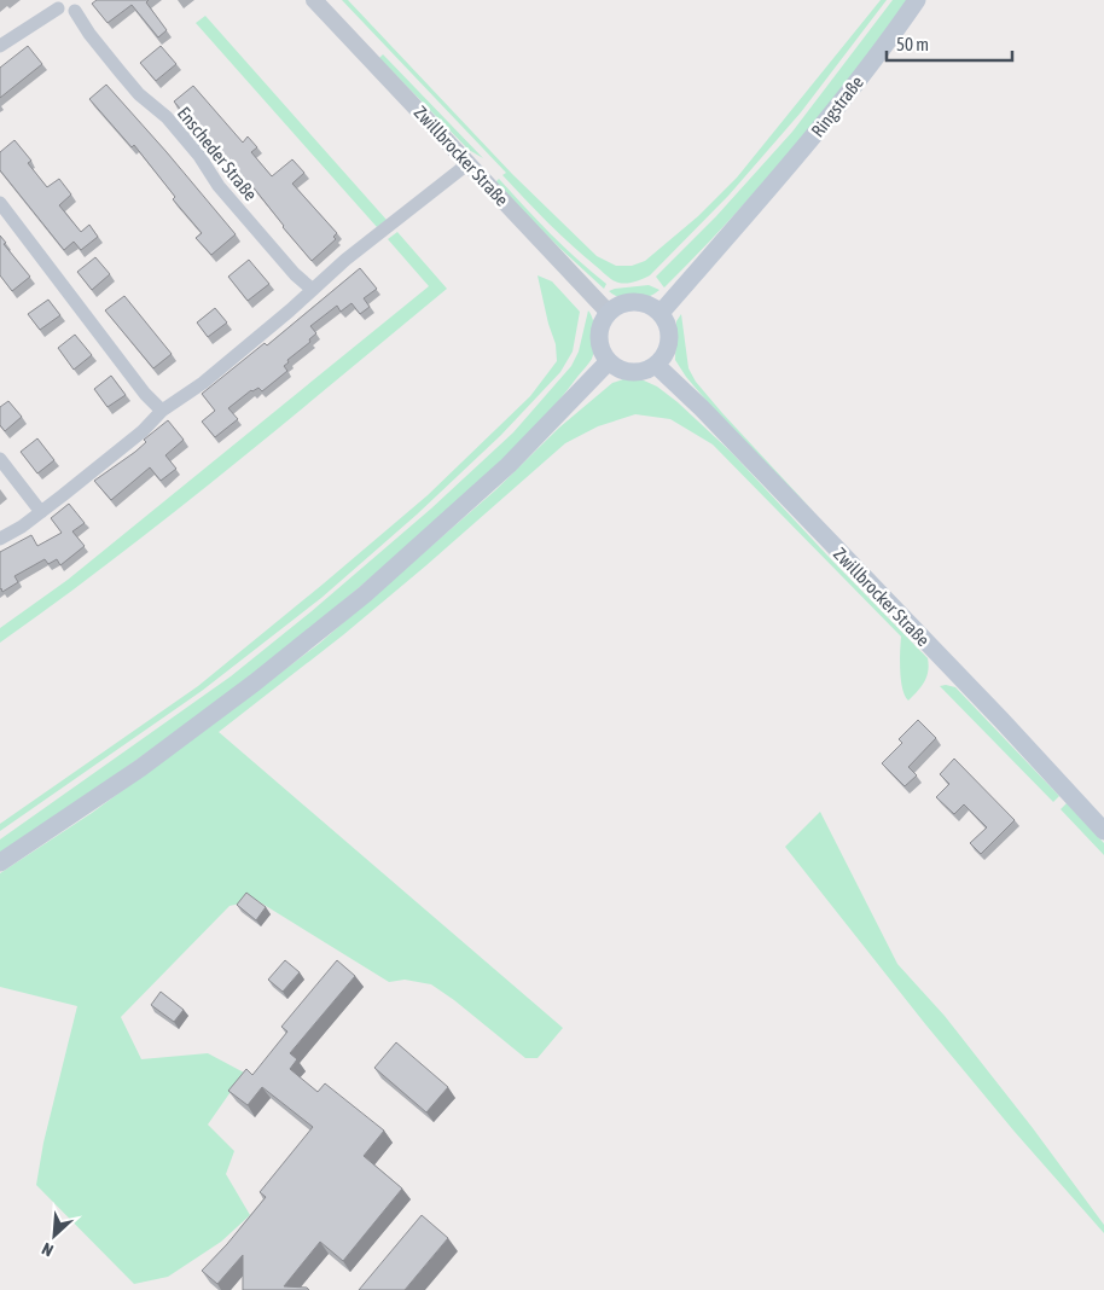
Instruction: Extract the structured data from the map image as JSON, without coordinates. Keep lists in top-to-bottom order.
{
  "streets": {
    "main road": ["Ringstraße", "Zwillbrocker Straße"],
    "street": ["Enscheder Straße"]
  },
  "crossings": [
    ["Ringstraße", "Zwillbrocker Straße"]
  ],
  "scale_bar": "50 m",
  "north": "bottom left"
}
